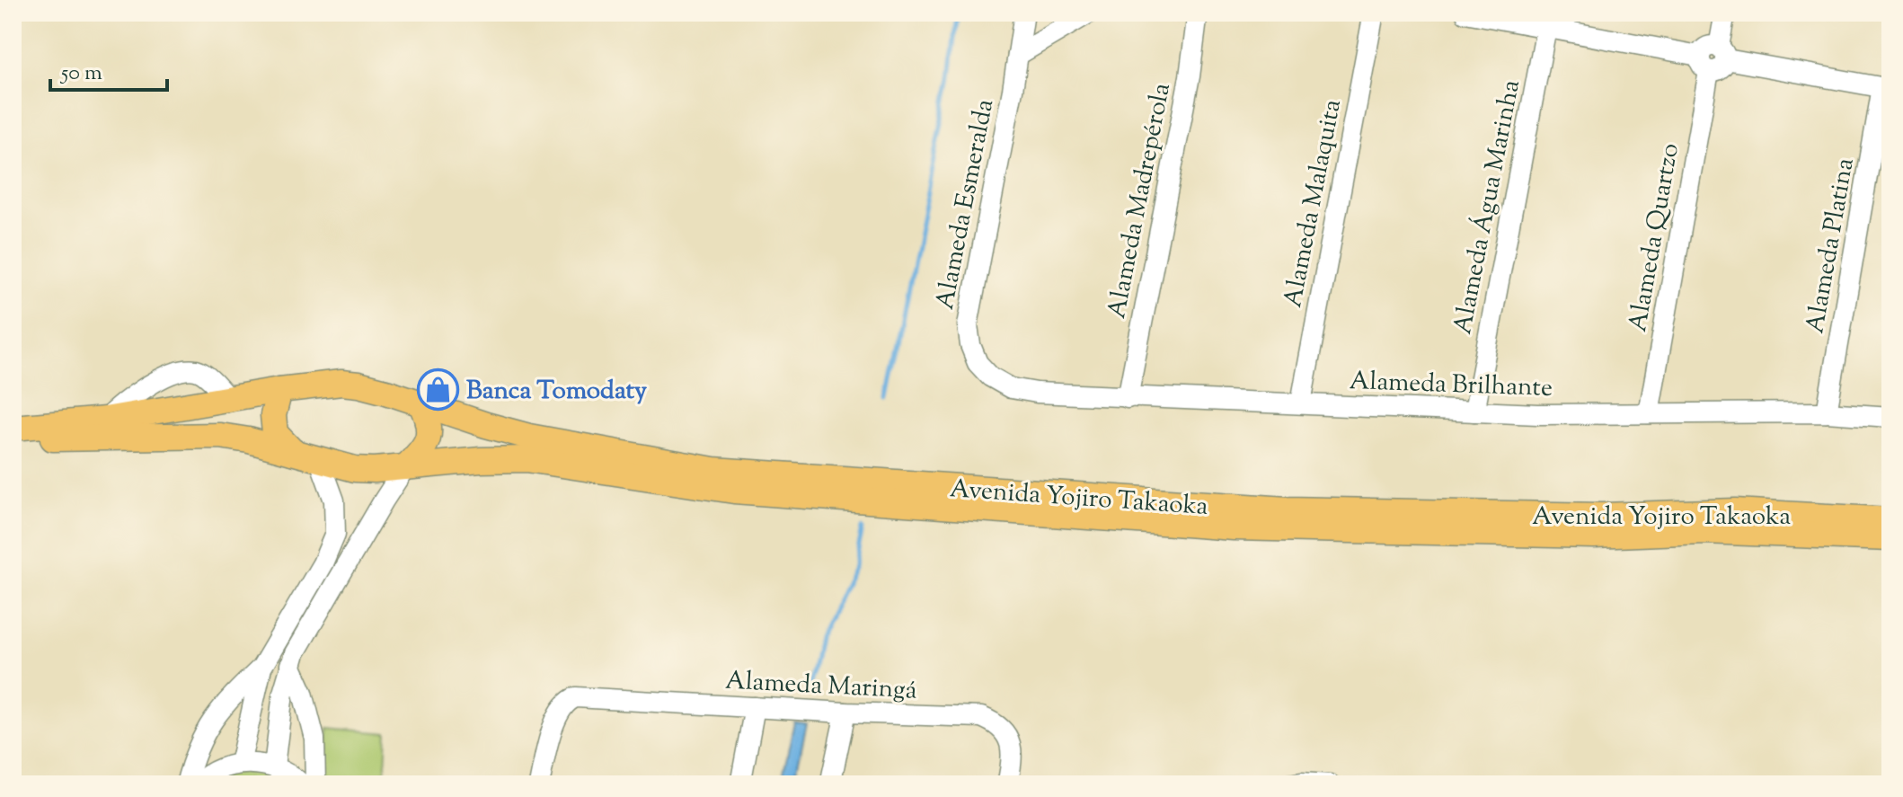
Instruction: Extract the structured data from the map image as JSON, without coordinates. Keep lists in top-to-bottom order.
{
  "streets": {
    "main road": ["Avenida Yojiro Takaoka"],
    "street": [
      "Alameda Madrepérola",
      "Alameda Malaquita",
      "Alameda Esmeralda",
      "Alameda Água Marinha",
      "Alameda Quartzo",
      "Alameda Platina",
      "Alameda Brilhante",
      "Alameda Maringá"
    ]
  },
  "crossings": [
    ["Alameda Madrepérola", "Alameda Brilhante"],
    ["Alameda Malaquita", "Alameda Brilhante"],
    ["Alameda Esmeralda", "Alameda Brilhante"],
    ["Alameda Água Marinha", "Alameda Brilhante"],
    ["Alameda Quartzo", "Alameda Brilhante"],
    ["Alameda Platina", "Alameda Brilhante"]
  ],
  "places": {
    "shop": ["Banca Tomodaty"]
  },
  "scale_bar": "50 m"
}
